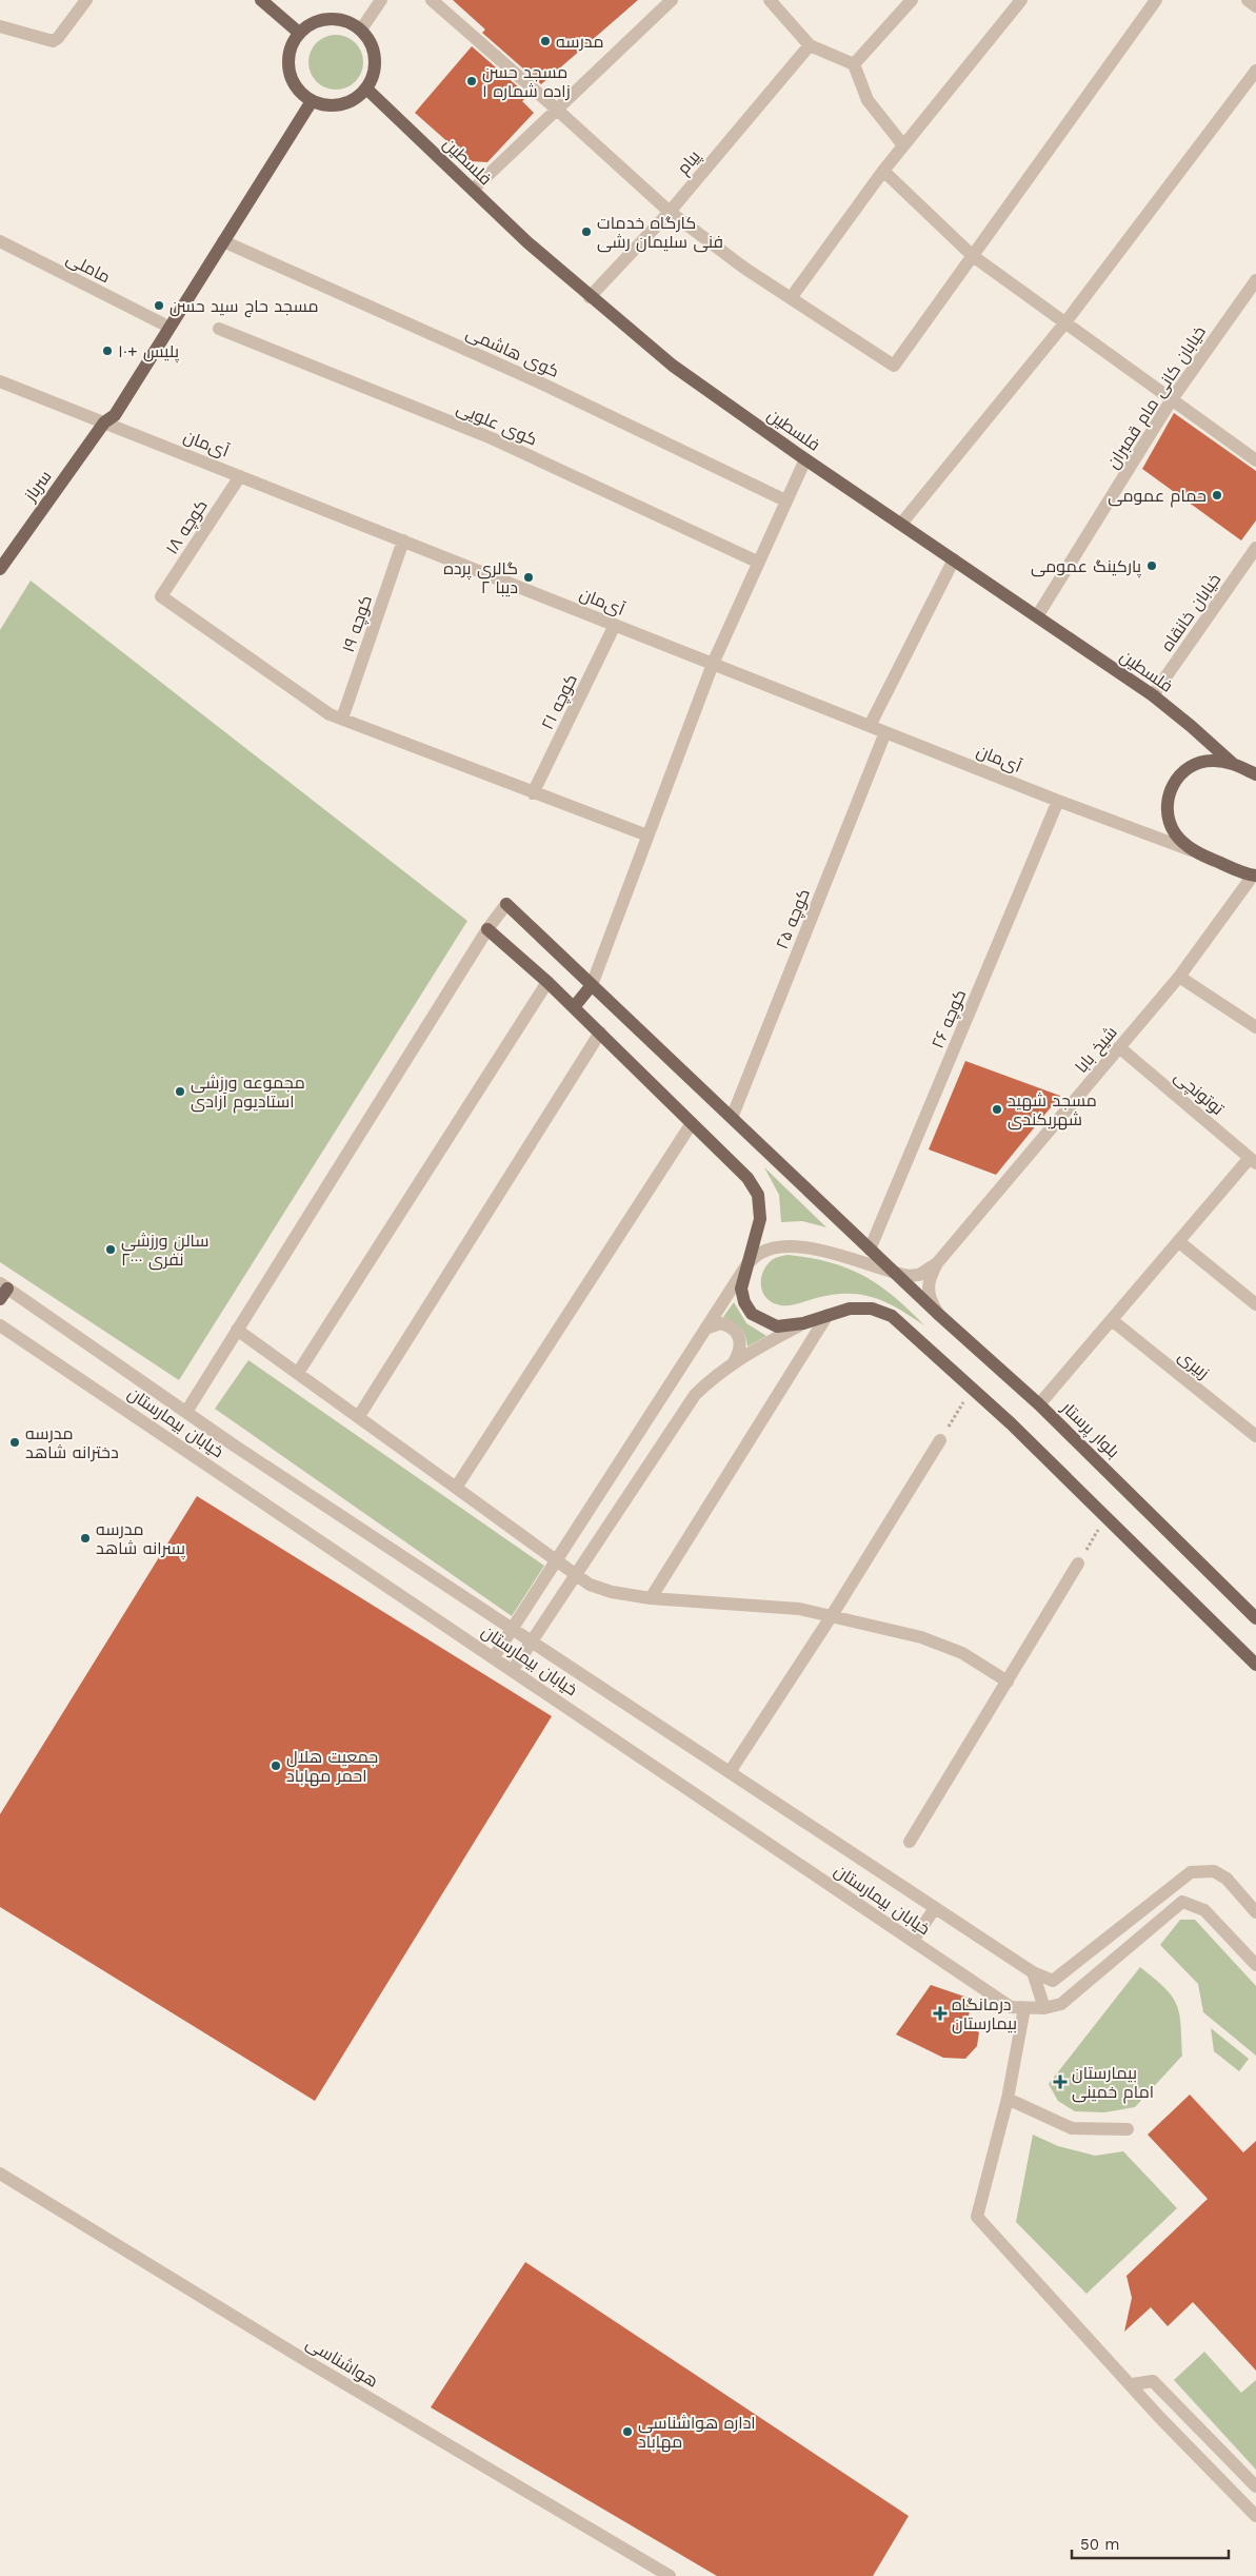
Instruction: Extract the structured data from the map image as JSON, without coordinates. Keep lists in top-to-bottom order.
{
  "streets": {
    "main road": ["فلسطین", "سرباز", "بلوار پرستار"],
    "street": [
      "پیام",
      "ماملی",
      "کوی هاشمی",
      "خیابان کانی مام قمبران",
      "کوی علویی",
      "آی‌مان",
      "کوچه ۱۸",
      "خیابان خانقاه",
      "کوچه ۱۹",
      "کوچه ۲۱",
      "کوچه ۲۵",
      "کوچه ۲۶",
      "شیخ بابا",
      "توتونچی",
      "زبیری",
      "خیابان بیمارستان",
      "هواشناسی"
    ]
  },
  "crossings": [
    ["فلسطین", "پیام"],
    ["فلسطین", "خیابان کانی مام قمبران"],
    ["فلسطین", "خیابان خانقاه"],
    ["آی‌مان", "سرباز"],
    ["آی‌مان", "کوچه ۱۸"],
    ["آی‌مان", "کوچه ۱۹"],
    ["آی‌مان", "کوچه ۲۱"],
    ["آی‌مان", "کوچه ۲۵"],
    ["آی‌مان", "کوچه ۲۶"],
    ["کوچه ۱۸", "کوچه ۱۹"],
    ["کوچه ۲۵", "بلوار پرستار"],
    ["کوچه ۲۶", "بلوار پرستار"],
    ["شیخ بابا", "توتونچی"]
  ],
  "places": {
    "other": [
      "مدرسه",
      "مسجد حسن زاده شماره ۱",
      "کارگاه خدمات فنی سلیمان رشی",
      "مسجد حاج سید حسن",
      "پلیس +۱۰",
      "حمام عمومی",
      "پارکینگ عمومی",
      "گالری پرده دیبا ۲",
      "مجموعه ورزشی استادیوم آزادی",
      "مسجد شهید شهریکندی",
      "سالن ورزشی ۲۰۰۰ نفری",
      "مدرسه دخترانه شاهد",
      "مدرسه پسرانه شاهد",
      "جمعیت هلال احمر مهاباد",
      "اداره هواشناسی مهاباد"
    ],
    "health": ["درمانگاه بیمارستان", "بیمارستان امام خمینی"]
  },
  "scale_bar": "50 m"
}
